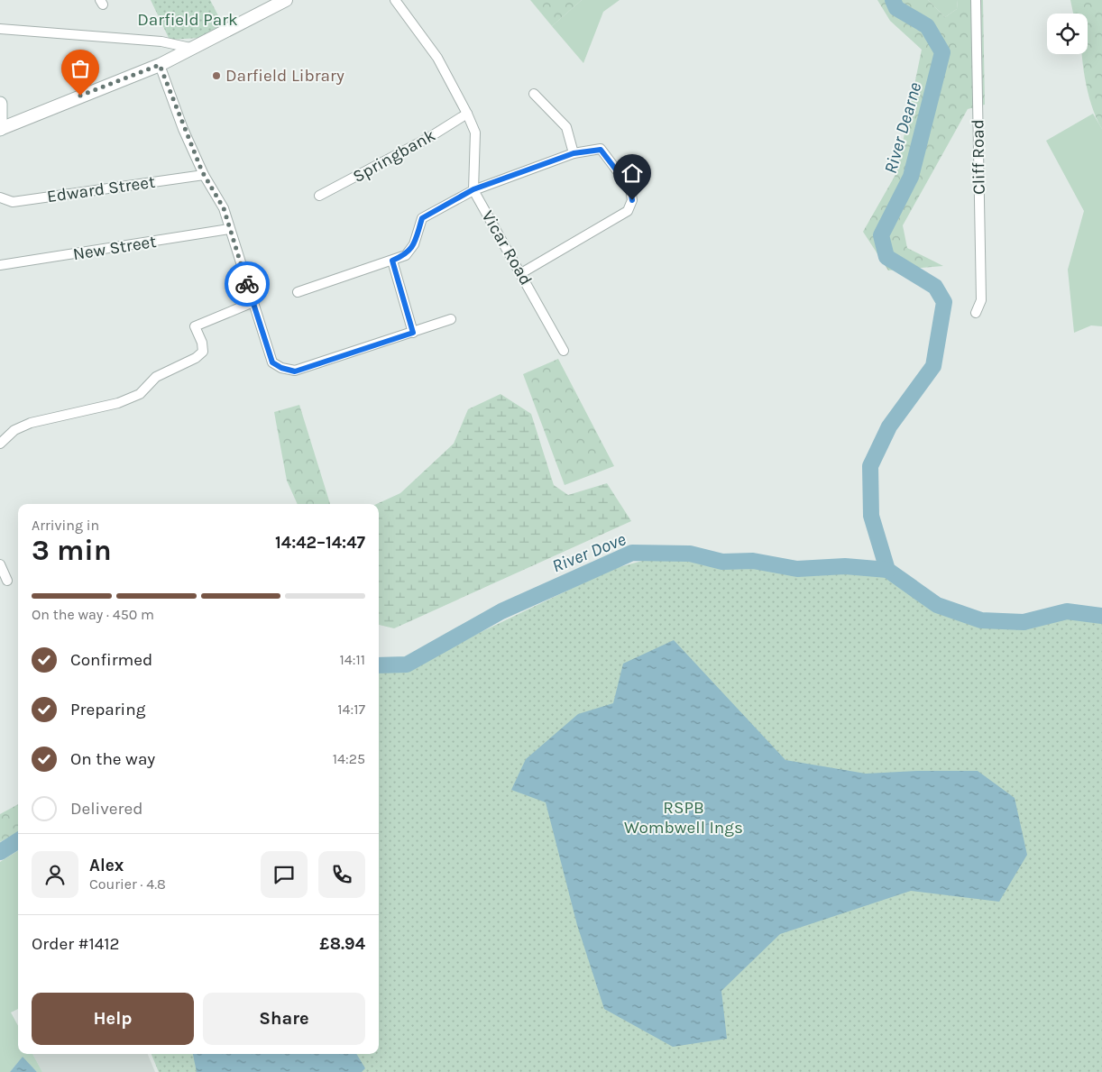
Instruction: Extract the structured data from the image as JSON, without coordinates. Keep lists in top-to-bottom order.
{
  "streets": {
    "street": [
      "Springbank",
      "Cliff Road",
      "Edward Street",
      "New Street",
      "Vicar Road"
    ]
  },
  "water": ["River Dearne", "River Dove"],
  "parks": ["Darfield Park", "RSPB Wombwell Ings"],
  "places": ["Darfield Library"],
  "page": {
    "heading": ["3 min", "Arriving in", "14:42–14:47"],
    "panel": [
      "Alex",
      "Courier · 4.8",
      "Order #1412",
      "£8.94"
    ],
    "bar": "On the way · 450 m",
    "list": [
      ["Confirmed", "14:11"],
      ["Preparing", "14:17"],
      ["On the way", "14:25"],
      "Delivered"
    ],
    "buttons": ["Help", "Share"]
  }
}
